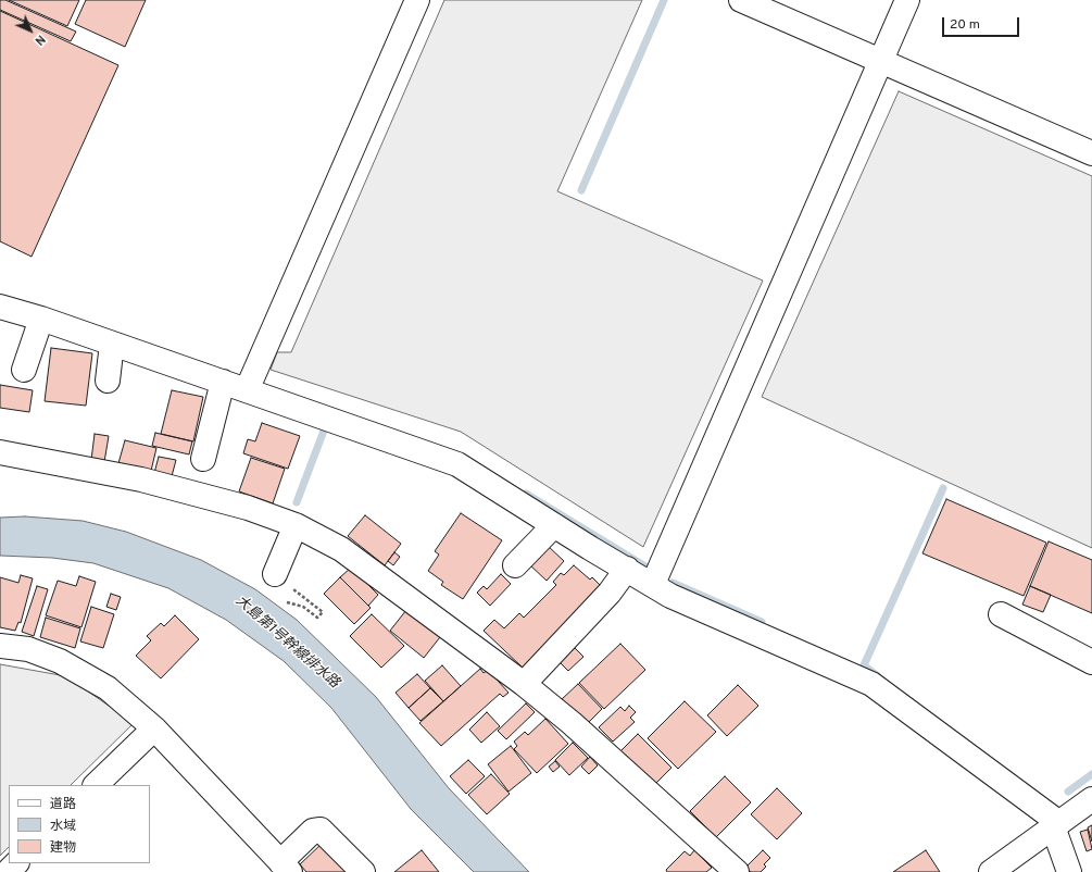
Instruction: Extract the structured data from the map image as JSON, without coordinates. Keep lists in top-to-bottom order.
{
  "water": ["大島第1号幹線排水路"],
  "legend": ["道路", "水域", "建物"],
  "scale_bar": "20 m",
  "north": "bottom right"
}
